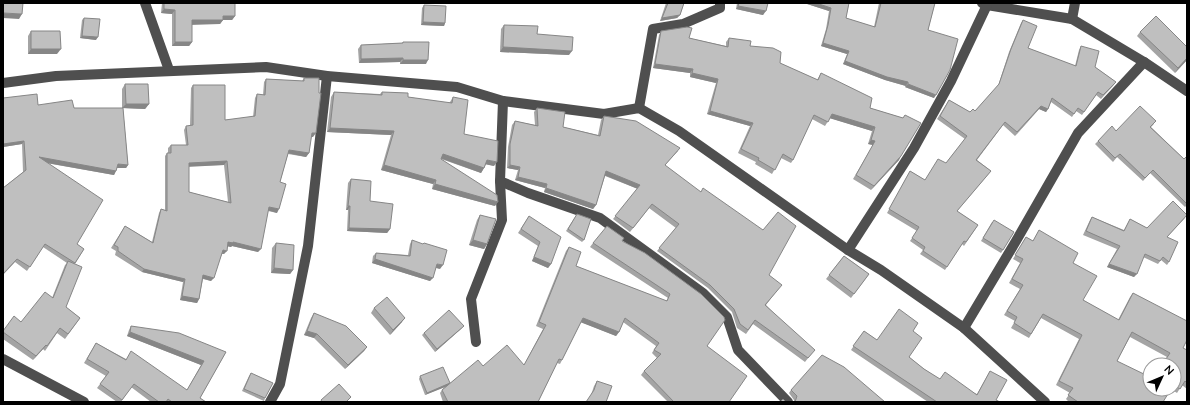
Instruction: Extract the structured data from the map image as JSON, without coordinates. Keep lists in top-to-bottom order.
{
  "north": "top right"
}
